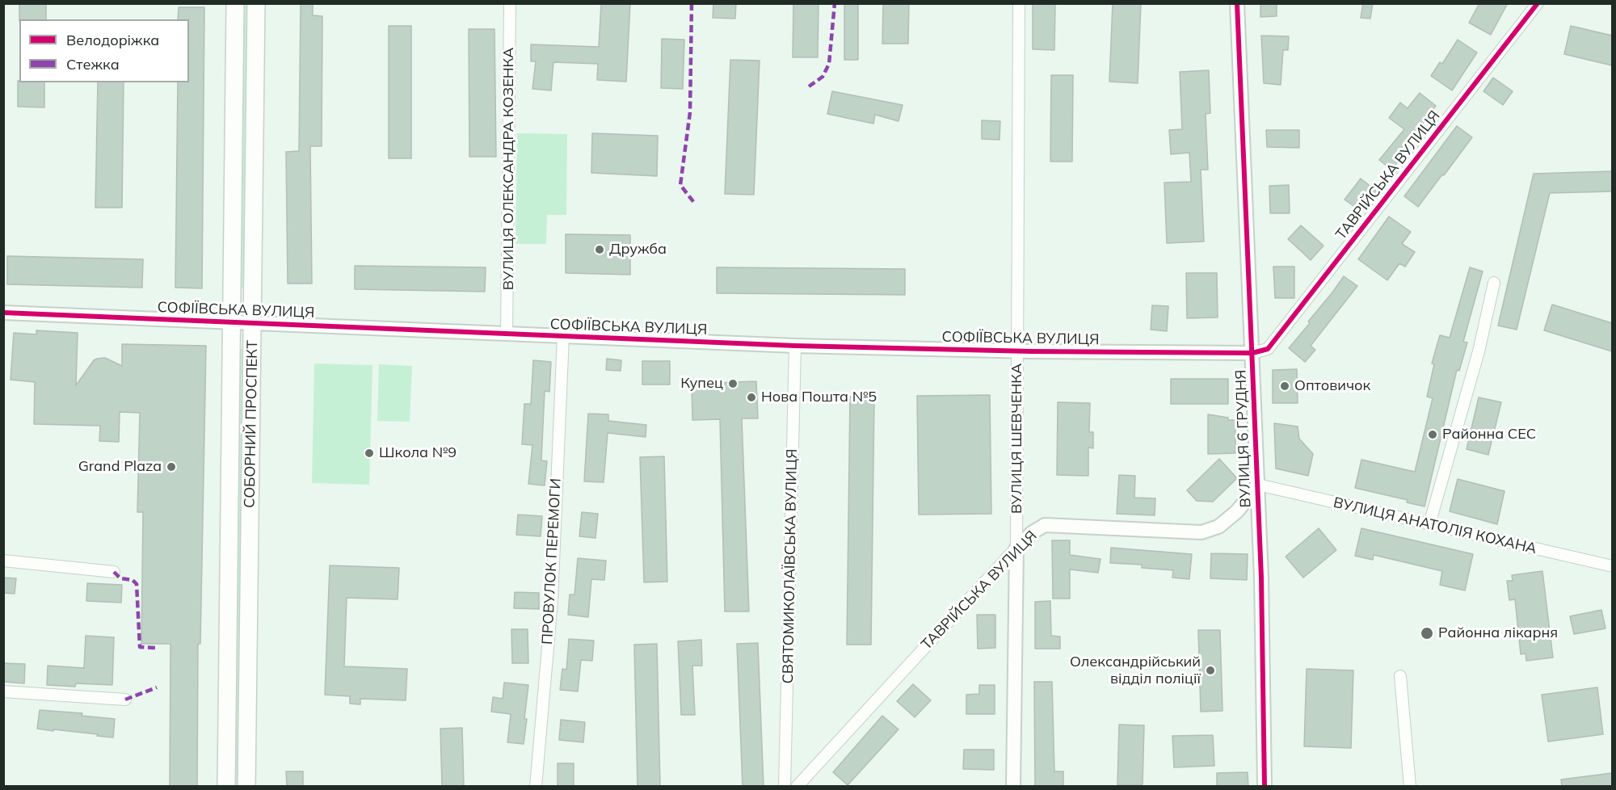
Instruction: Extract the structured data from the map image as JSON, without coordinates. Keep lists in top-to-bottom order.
{
  "streets": {
    "main road": ["СОБОРНИЙ ПРОСПЕКТ"],
    "street": [
      "ВУЛИЦЯ ОЛЕКСАНДРА КОЗЕНКА",
      "ТАВРІЙСЬКА ВУЛИЦЯ",
      "СОФІЇВСЬКА ВУЛИЦЯ",
      "ВУЛИЦЯ ШЕВЧЕНКА",
      "ВУЛИЦЯ 6 ГРУДНЯ",
      "ВУЛИЦЯ АНАТОЛІЯ КОХАНА",
      "ПРОВУЛОК ПЕРЕМОГИ",
      "СВЯТОМИКОЛАЇВСЬКА ВУЛИЦЯ"
    ]
  },
  "crossings": [
    ["ВУЛИЦЯ ОЛЕКСАНДРА КОЗЕНКА", "СОФІЇВСЬКА ВУЛИЦЯ"],
    ["ТАВРІЙСЬКА ВУЛИЦЯ", "СОФІЇВСЬКА ВУЛИЦЯ"],
    ["ТАВРІЙСЬКА ВУЛИЦЯ", "ВУЛИЦЯ ШЕВЧЕНКА"],
    ["ТАВРІЙСЬКА ВУЛИЦЯ", "ВУЛИЦЯ 6 ГРУДНЯ"],
    ["ТАВРІЙСЬКА ВУЛИЦЯ", "ВУЛИЦЯ АНАТОЛІЯ КОХАНА"],
    ["СОФІЇВСЬКА ВУЛИЦЯ", "СОБОРНИЙ ПРОСПЕКТ"],
    ["СОФІЇВСЬКА ВУЛИЦЯ", "ВУЛИЦЯ ШЕВЧЕНКА"],
    ["СОФІЇВСЬКА ВУЛИЦЯ", "ВУЛИЦЯ 6 ГРУДНЯ"],
    ["СОФІЇВСЬКА ВУЛИЦЯ", "ПРОВУЛОК ПЕРЕМОГИ"],
    ["СОФІЇВСЬКА ВУЛИЦЯ", "СВЯТОМИКОЛАЇВСЬКА ВУЛИЦЯ"],
    ["ВУЛИЦЯ 6 ГРУДНЯ", "ВУЛИЦЯ АНАТОЛІЯ КОХАНА"]
  ],
  "places": [
    "Дружба",
    "Купец",
    "Оптовичок",
    "Нова Пошта №5",
    "Районна СЕС",
    "Школа №9",
    "Grand Plaza",
    "Районна лікарня",
    "Олександрійський відділ поліції"
  ],
  "legend": ["Велодоріжка", "Стежка"]
}
